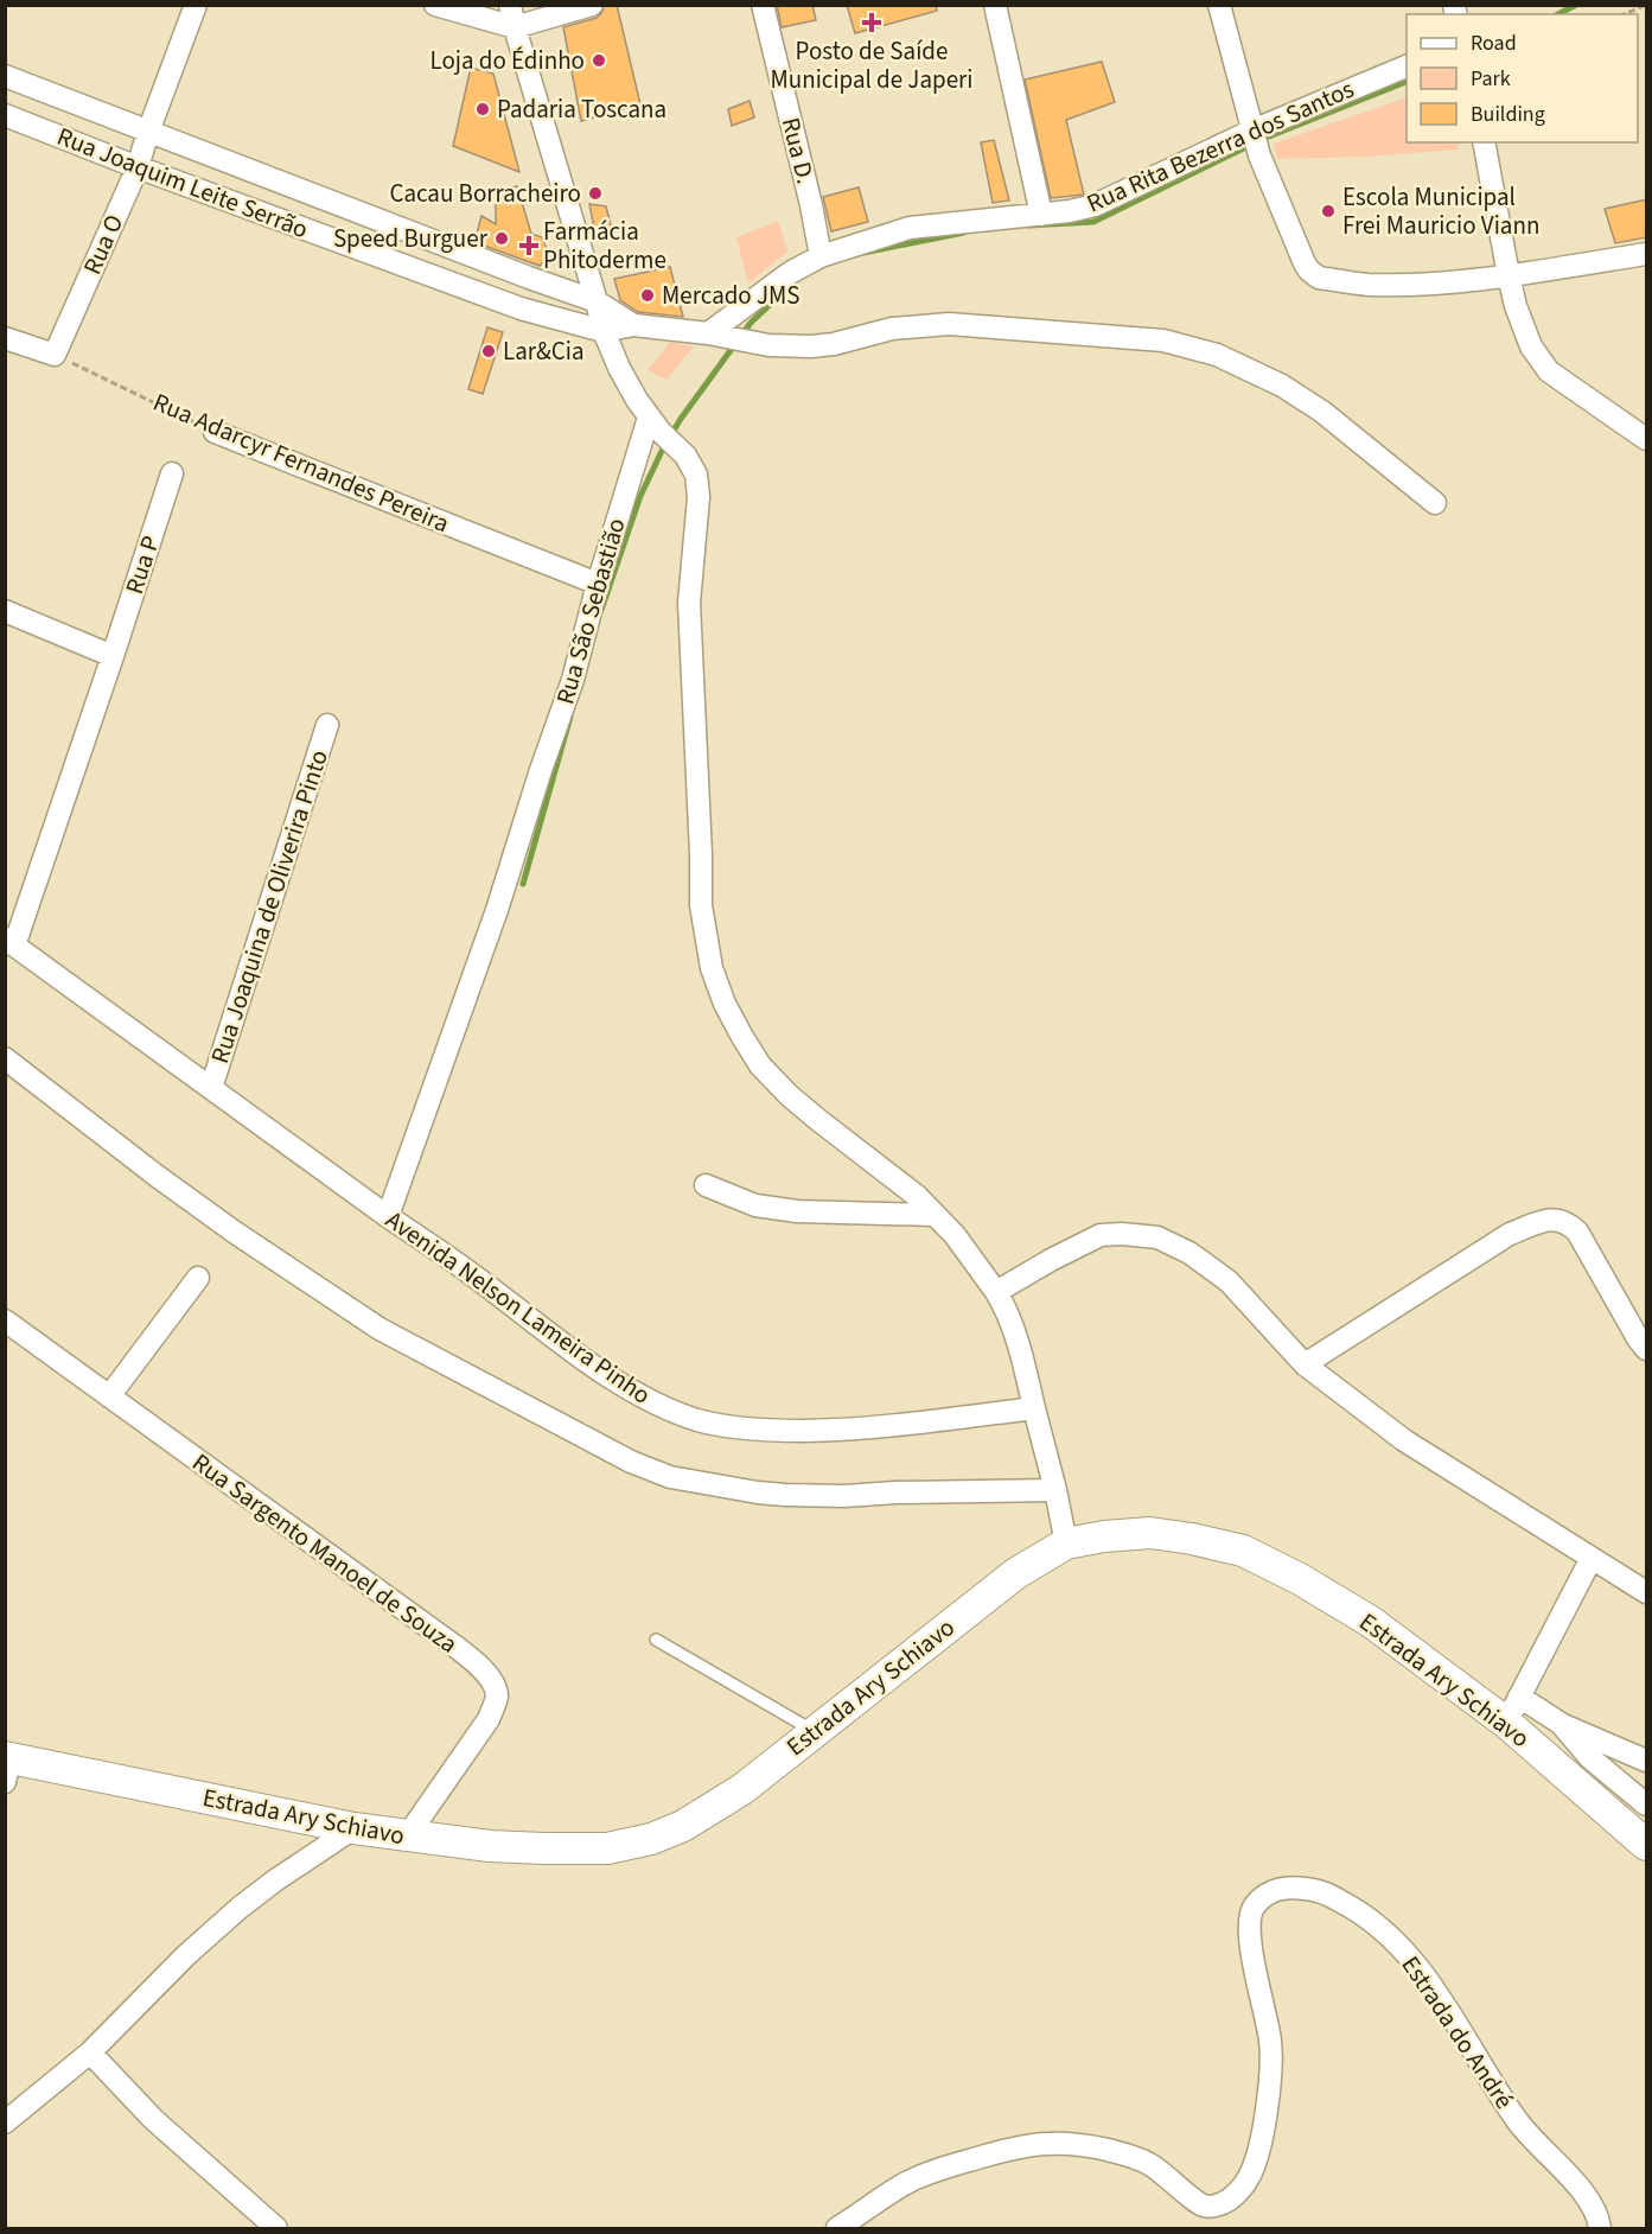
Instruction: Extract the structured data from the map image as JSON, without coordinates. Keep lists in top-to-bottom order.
{
  "streets": {
    "main road": ["Estrada Ary Schiavo"],
    "street": [
      "Rua Rita Bezerra dos Santos",
      "Rua D.",
      "Rua Joaquim Leite Serrão",
      "Rua O",
      "Rua Adarcyr Fernandes Pereira",
      "Rua P",
      "Rua São Sebastião",
      "Rua Joaquina de Oliverira Pinto",
      "Avenida Nelson Lameira Pinho",
      "Rua Sargento Manoel de Souza",
      "Estrada do André"
    ]
  },
  "crossings": [
    ["Rua Rita Bezerra dos Santos", "Rua D."],
    ["Rua Joaquim Leite Serrão", "Rua O"],
    ["Rua O", "Rua Adarcyr Fernandes Pereira"],
    ["Rua Adarcyr Fernandes Pereira", "Rua São Sebastião"],
    ["Rua P", "Avenida Nelson Lameira Pinho"],
    ["Rua São Sebastião", "Avenida Nelson Lameira Pinho"],
    ["Rua Joaquina de Oliverira Pinto", "Avenida Nelson Lameira Pinho"],
    ["Rua Sargento Manoel de Souza", "Estrada Ary Schiavo"]
  ],
  "places": {
    "health": ["Posto de Saíde Municipal de Japeri", "Farmácia Phitoderme"],
    "other": [
      "Loja do Édinho",
      "Padaria Toscana",
      "Cacau Borracheiro",
      "Escola Municipal Frei Mauricio Viann",
      "Speed Burguer",
      "Mercado JMS",
      "Lar&Cia"
    ]
  },
  "legend": ["Road", "Park", "Building"]
}
